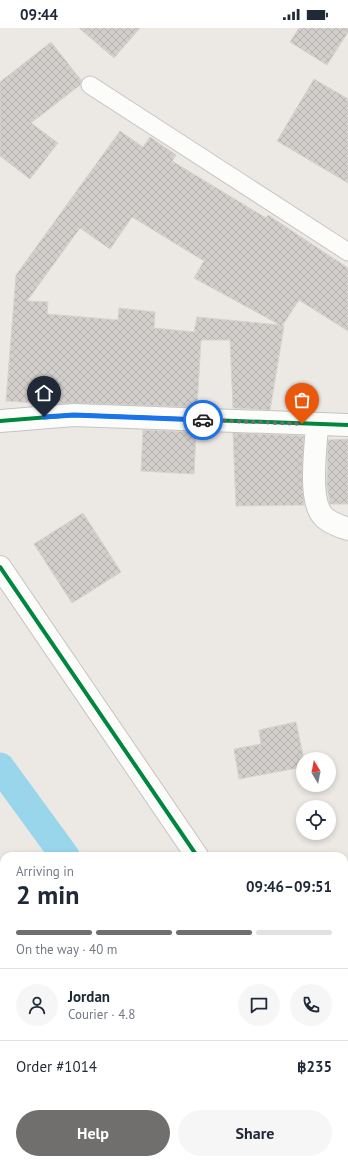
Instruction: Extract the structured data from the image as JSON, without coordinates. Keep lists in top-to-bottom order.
{
  "north": "top",
  "page": {
    "status": "09:44",
    "heading": ["2 min", "Arriving in", "09:46–09:51"],
    "panel": [
      "Jordan",
      "Courier · 4.8",
      "Order #1014",
      "฿235"
    ],
    "bar": "On the way · 40 m",
    "buttons": ["Help", "Share"]
  }
}
